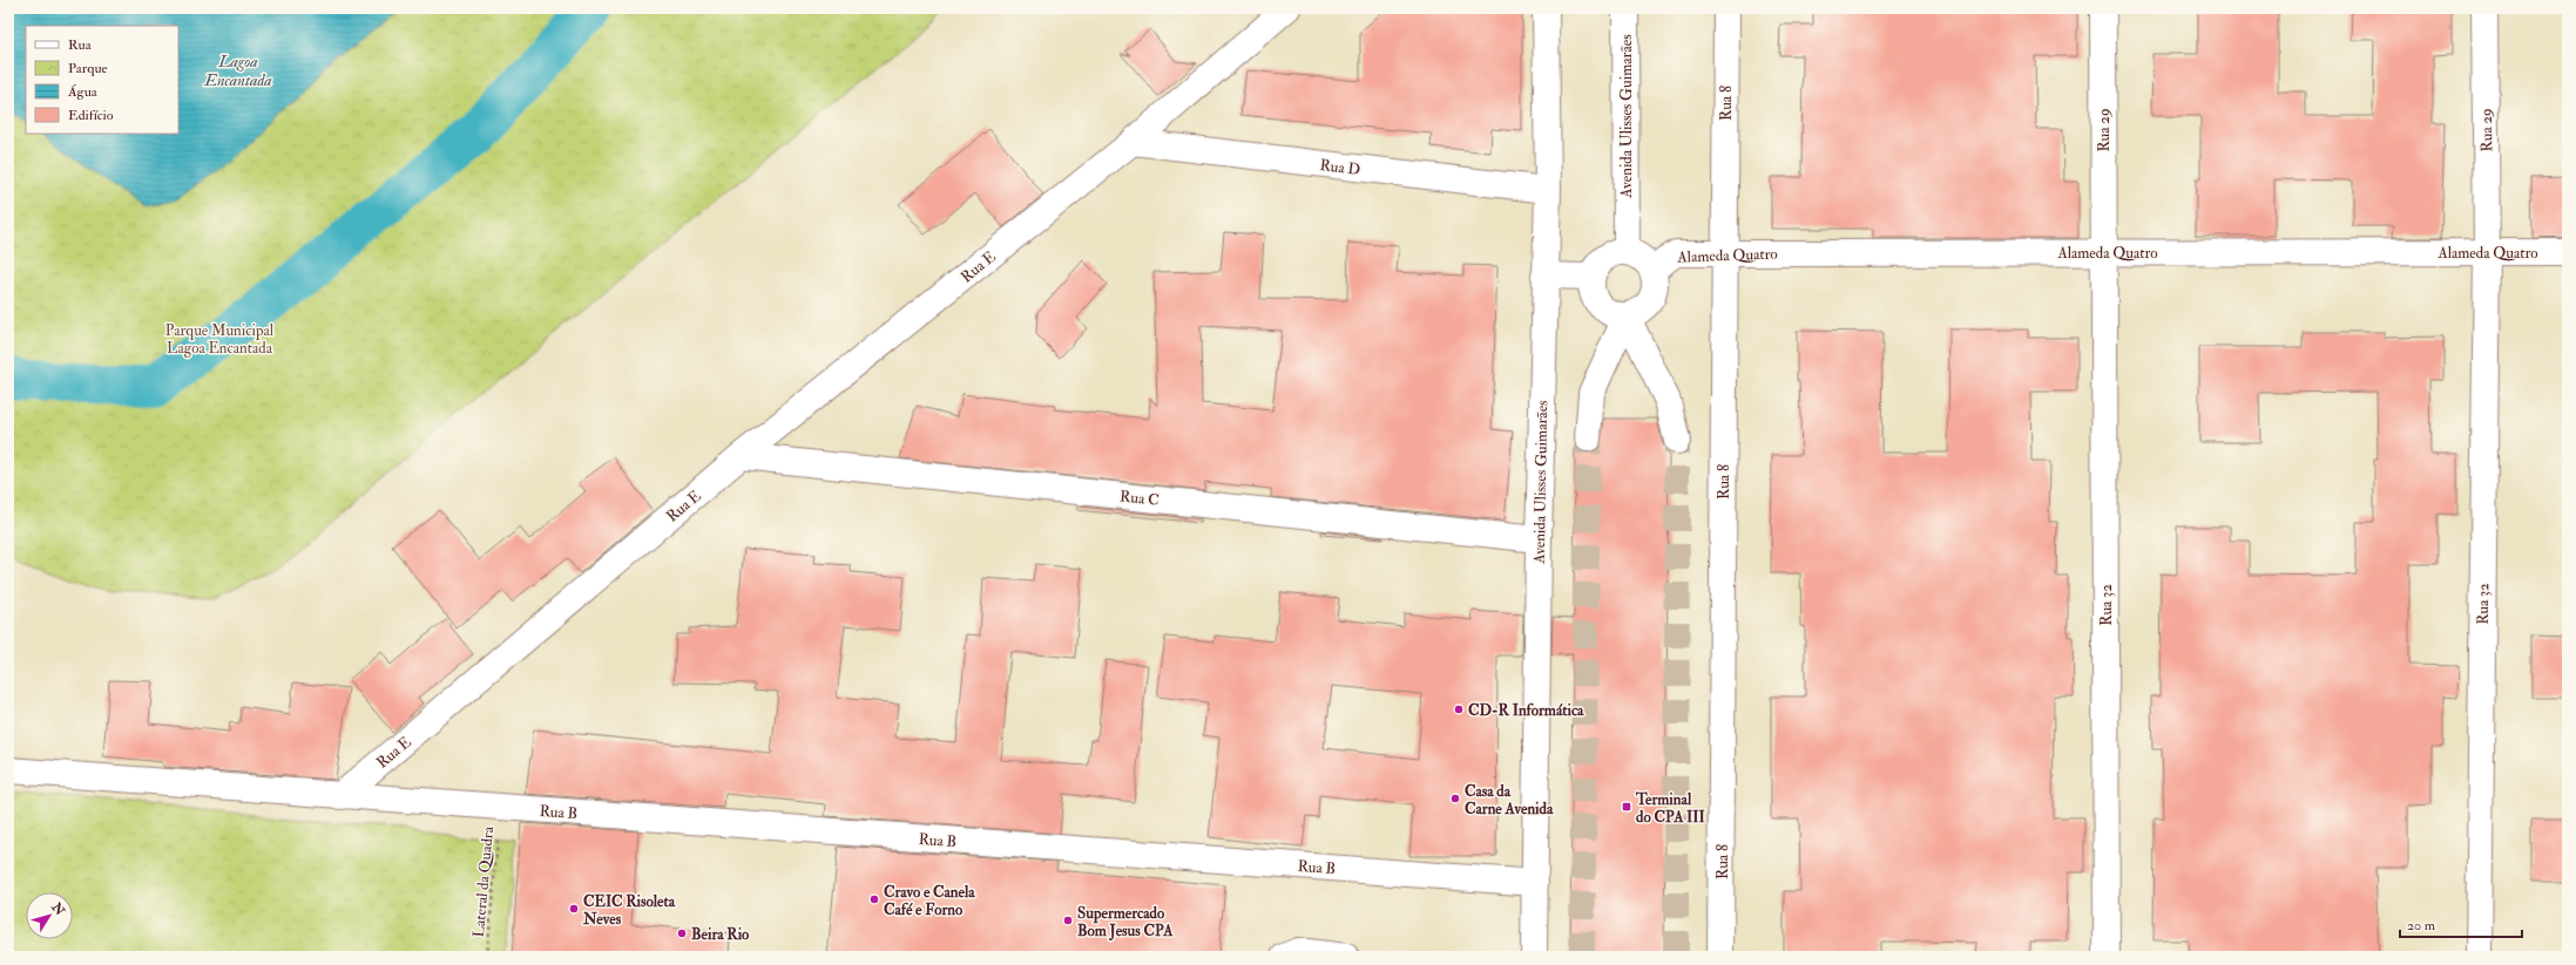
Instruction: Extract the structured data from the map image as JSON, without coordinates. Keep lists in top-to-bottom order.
{
  "streets": {
    "street": [
      "Rua 8",
      "Avenida Ulisses Guimarães",
      "Rua 29",
      "Rua D",
      "Alameda Quatro",
      "Rua E",
      "Rua C",
      "Rua 32",
      "Rua B"
    ],
    "path": ["Lateral da Quadra"]
  },
  "crossings": [
    ["Rua 8", "Alameda Quatro"],
    ["Avenida Ulisses Guimarães", "Rua D"],
    ["Avenida Ulisses Guimarães", "Alameda Quatro"],
    ["Avenida Ulisses Guimarães", "Rua C"],
    ["Avenida Ulisses Guimarães", "Rua B"],
    ["Rua 29", "Alameda Quatro"],
    ["Rua 29", "Rua 32"],
    ["Rua D", "Rua E"],
    ["Alameda Quatro", "Rua 32"],
    ["Rua E", "Rua C"],
    ["Rua E", "Rua B"],
    ["Rua B", "Lateral da Quadra"]
  ],
  "water": ["Lagoa Encantada"],
  "parks": ["Parque Municipal Lagoa Encantada"],
  "places": {
    "other": [
      "CD-R Informática",
      "Casa da Carne Avenida",
      "Cravo e Canela Café e Forno",
      "CEIC Risoleta Neves",
      "Supermercado Bom Jesus CPA",
      "Beira Rio"
    ],
    "transit": ["Terminal do CPA III"]
  },
  "legend": [
    "Rua",
    "Parque",
    "Água",
    "Edifício"
  ],
  "scale_bar": "20 m",
  "north": "top right"
}
